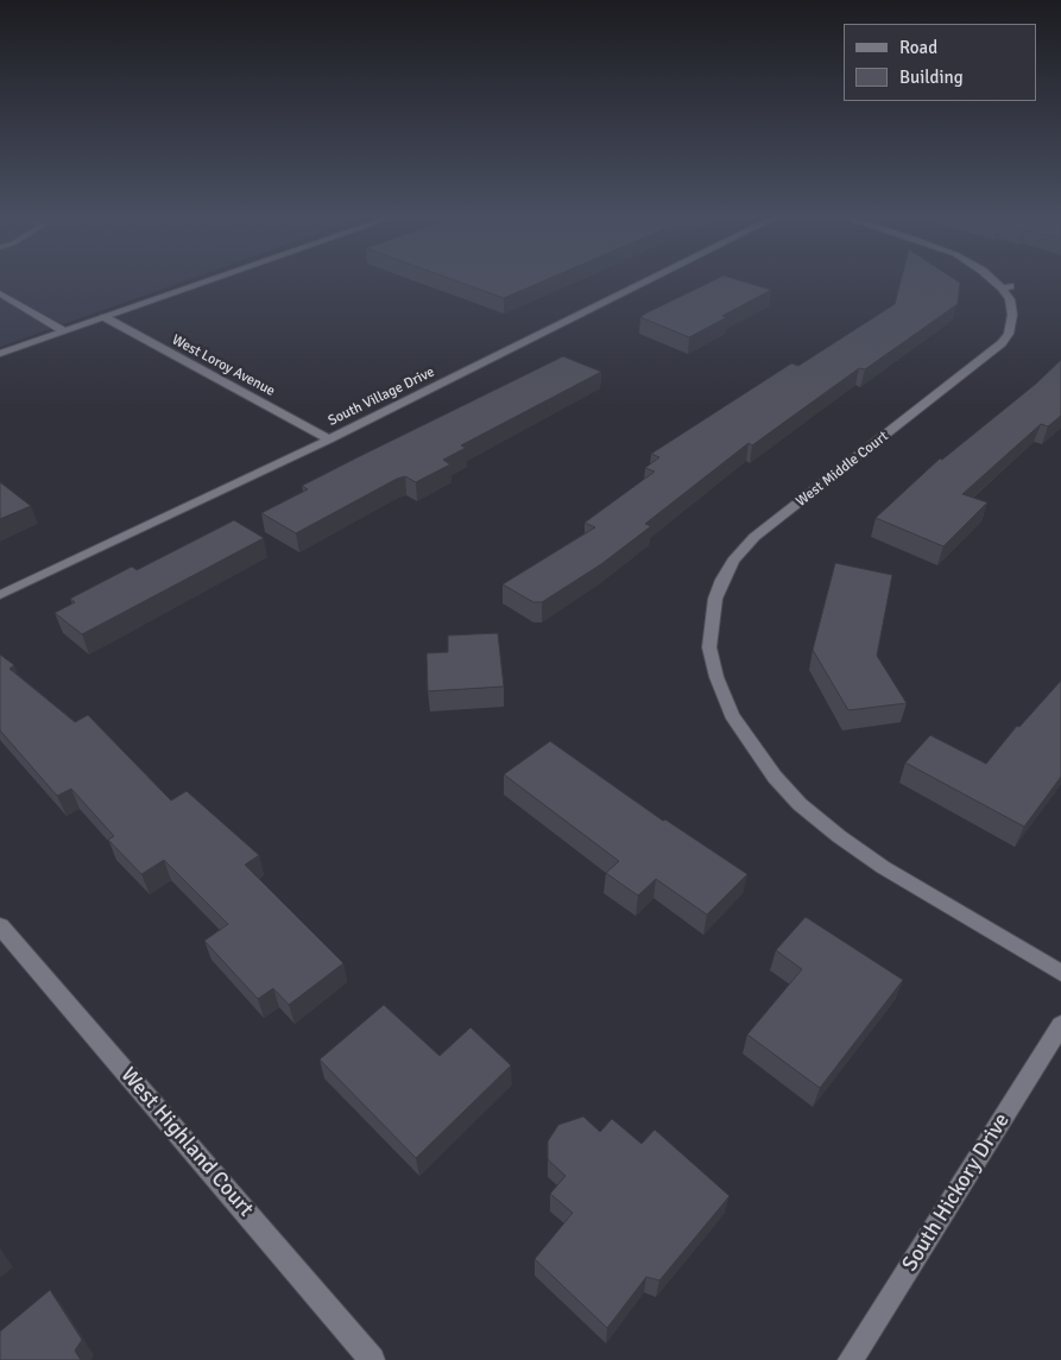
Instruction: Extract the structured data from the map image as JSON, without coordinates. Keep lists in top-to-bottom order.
{
  "streets": {
    "street": [
      "West Loroy Avenue",
      "South Village Drive",
      "West Middle Court",
      "West Highland Court",
      "South Hickory Drive"
    ]
  },
  "crossings": [
    ["West Loroy Avenue", "South Village Drive"]
  ],
  "legend": ["Road", "Building"]
}
